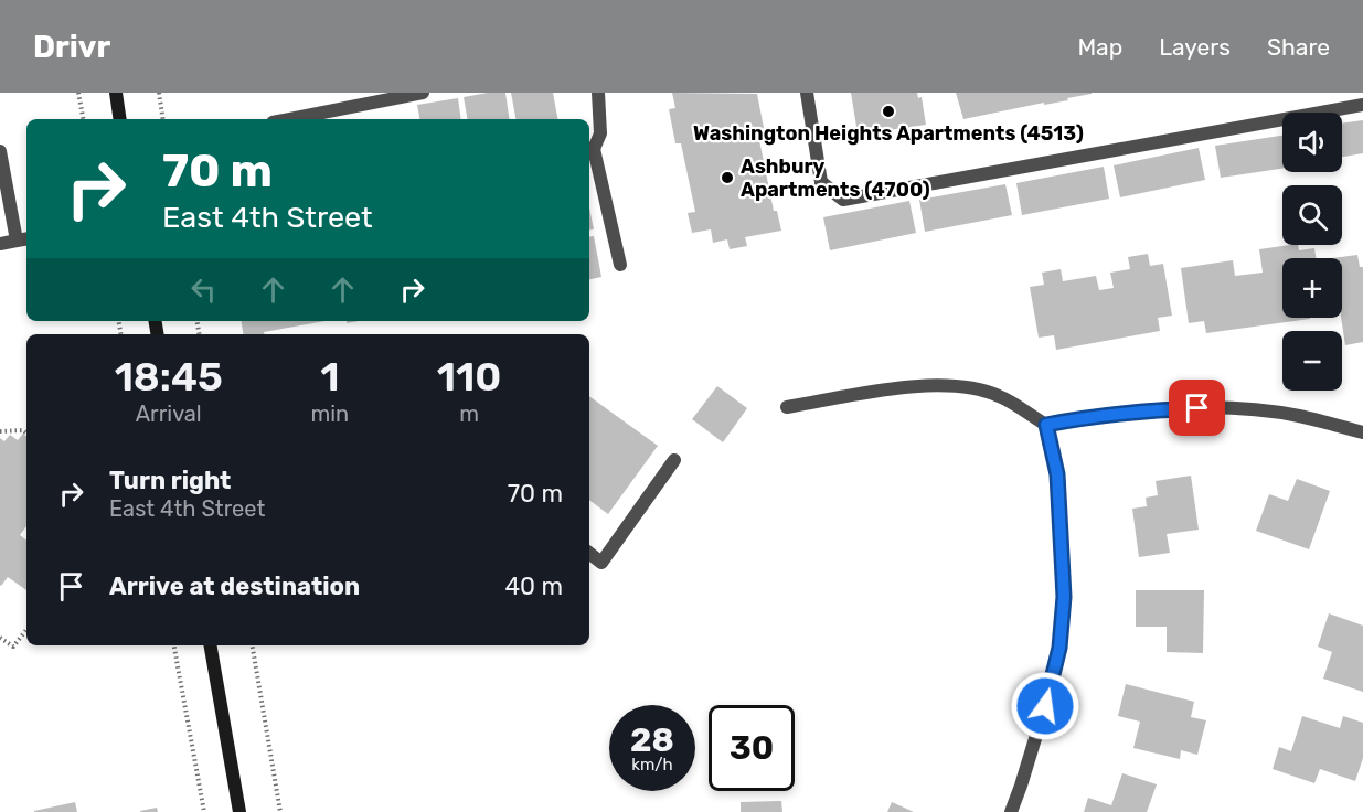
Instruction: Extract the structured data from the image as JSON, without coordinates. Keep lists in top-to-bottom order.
{
  "places": ["Washington Heights Apartments (4513)", "Ashbury Apartments (4700)"],
  "page": {
    "header": "Drivr",
    "nav": ["Map", "Layers", "Share"],
    "map_buttons": ["+", "−"],
    "turn": ["70 m", "East 4th Street"],
    "eta": [
      "18:45",
      "Arrival",
      "1",
      "min",
      "110",
      "m"
    ],
    "list": [
      {
        "name": "Turn right",
        "note": "East 4th Street",
        "value": "70 m"
      },
      {
        "name": "Arrive at destination",
        "value": "40 m"
      }
    ],
    "speed": "28 km/h",
    "limit": "30"
  }
}
